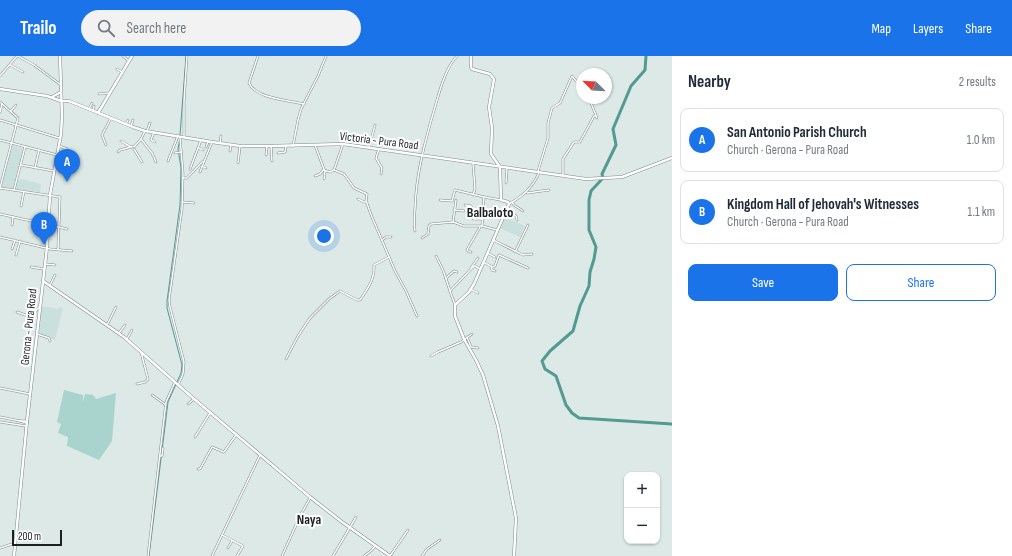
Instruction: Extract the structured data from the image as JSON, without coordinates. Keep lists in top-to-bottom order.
{
  "streets": {
    "main road": ["Victoria - Pura Road", "Gerona - Pura Road"]
  },
  "crossings": [
    ["Victoria - Pura Road", "Gerona - Pura Road"]
  ],
  "districts": ["Balbaloto", "Naya"],
  "scale_bar": "200 m",
  "north": "top left",
  "page": {
    "header": "Trailo",
    "search": "Search here",
    "nav": ["Map", "Layers", "Share"],
    "heading": ["Nearby", "2 results"],
    "list": [
      {
        "mark": "A",
        "name": "San Antonio Parish Church",
        "note": "Church · Gerona - Pura Road",
        "value": "1.0 km"
      },
      {
        "mark": "B",
        "name": "Kingdom Hall of Jehovah's Witnesses",
        "note": "Church · Gerona - Pura Road",
        "value": "1.1 km"
      }
    ],
    "pins": ["A", "B"],
    "buttons": ["Save", "Share"],
    "map_buttons": ["+", "−"],
    "scale": "200 m"
  }
}
